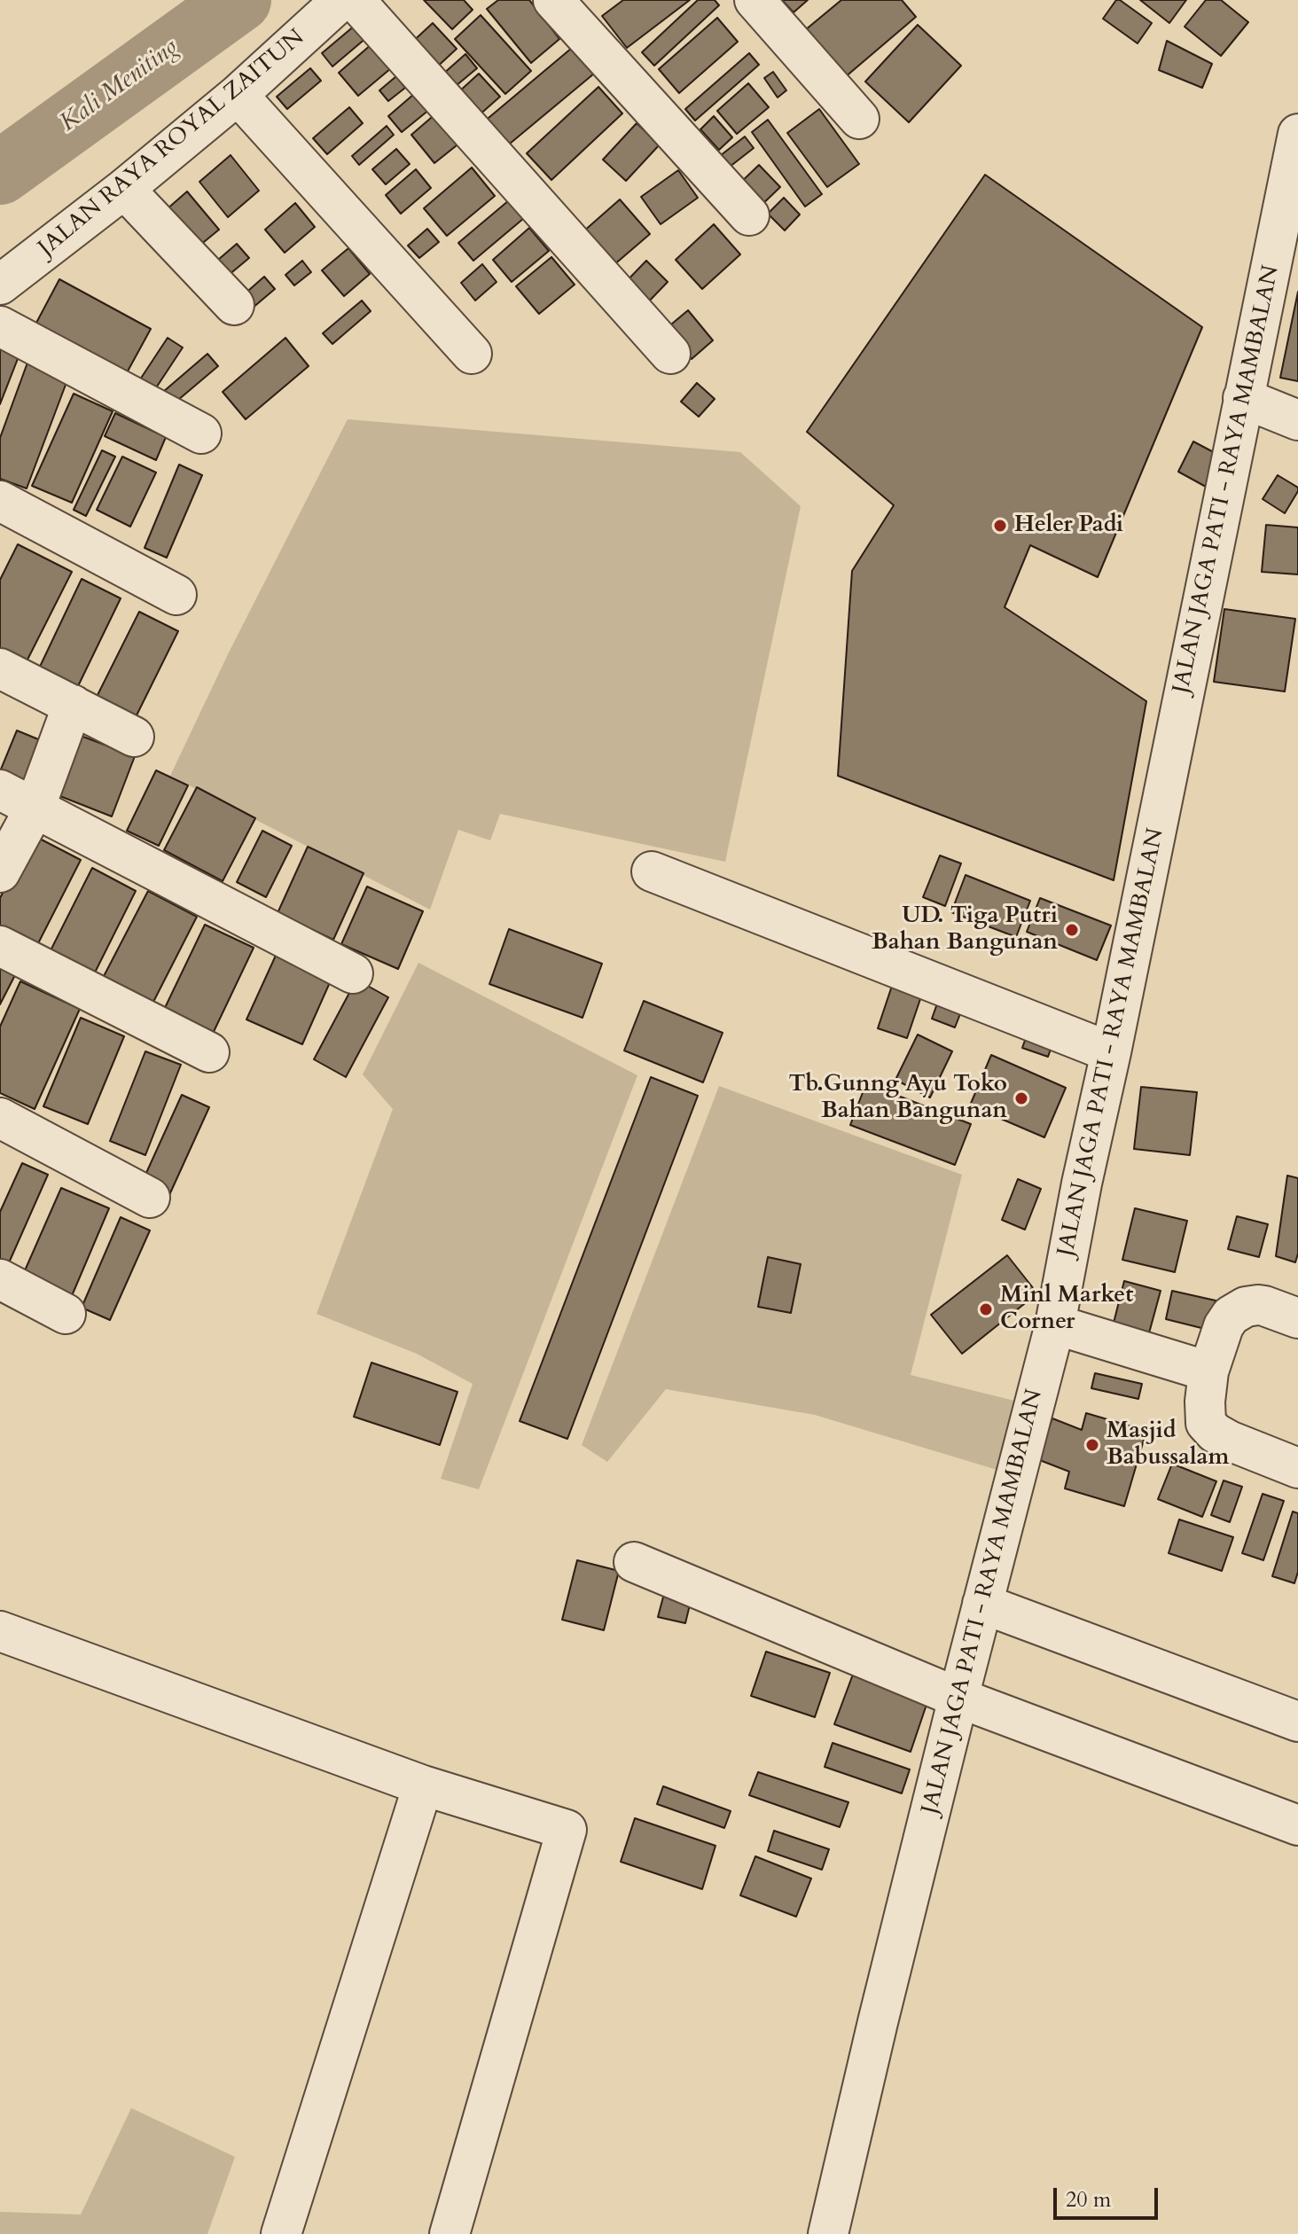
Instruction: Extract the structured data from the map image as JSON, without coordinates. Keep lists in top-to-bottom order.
{
  "streets": {
    "street": ["JALAN RAYA ROYAL ZAITUN", "JALAN JAGA PATI - RAYA MAMBALAN"]
  },
  "water": ["Kali Meniting"],
  "places": [
    "Heler Padi",
    "UD. Tiga Putri Bahan Bangunan",
    "Tb.Gunng Ayu Toko Bahan Bangunan",
    "Minl Market Corner",
    "Masjid Babussalam"
  ],
  "scale_bar": "20 m"
}
